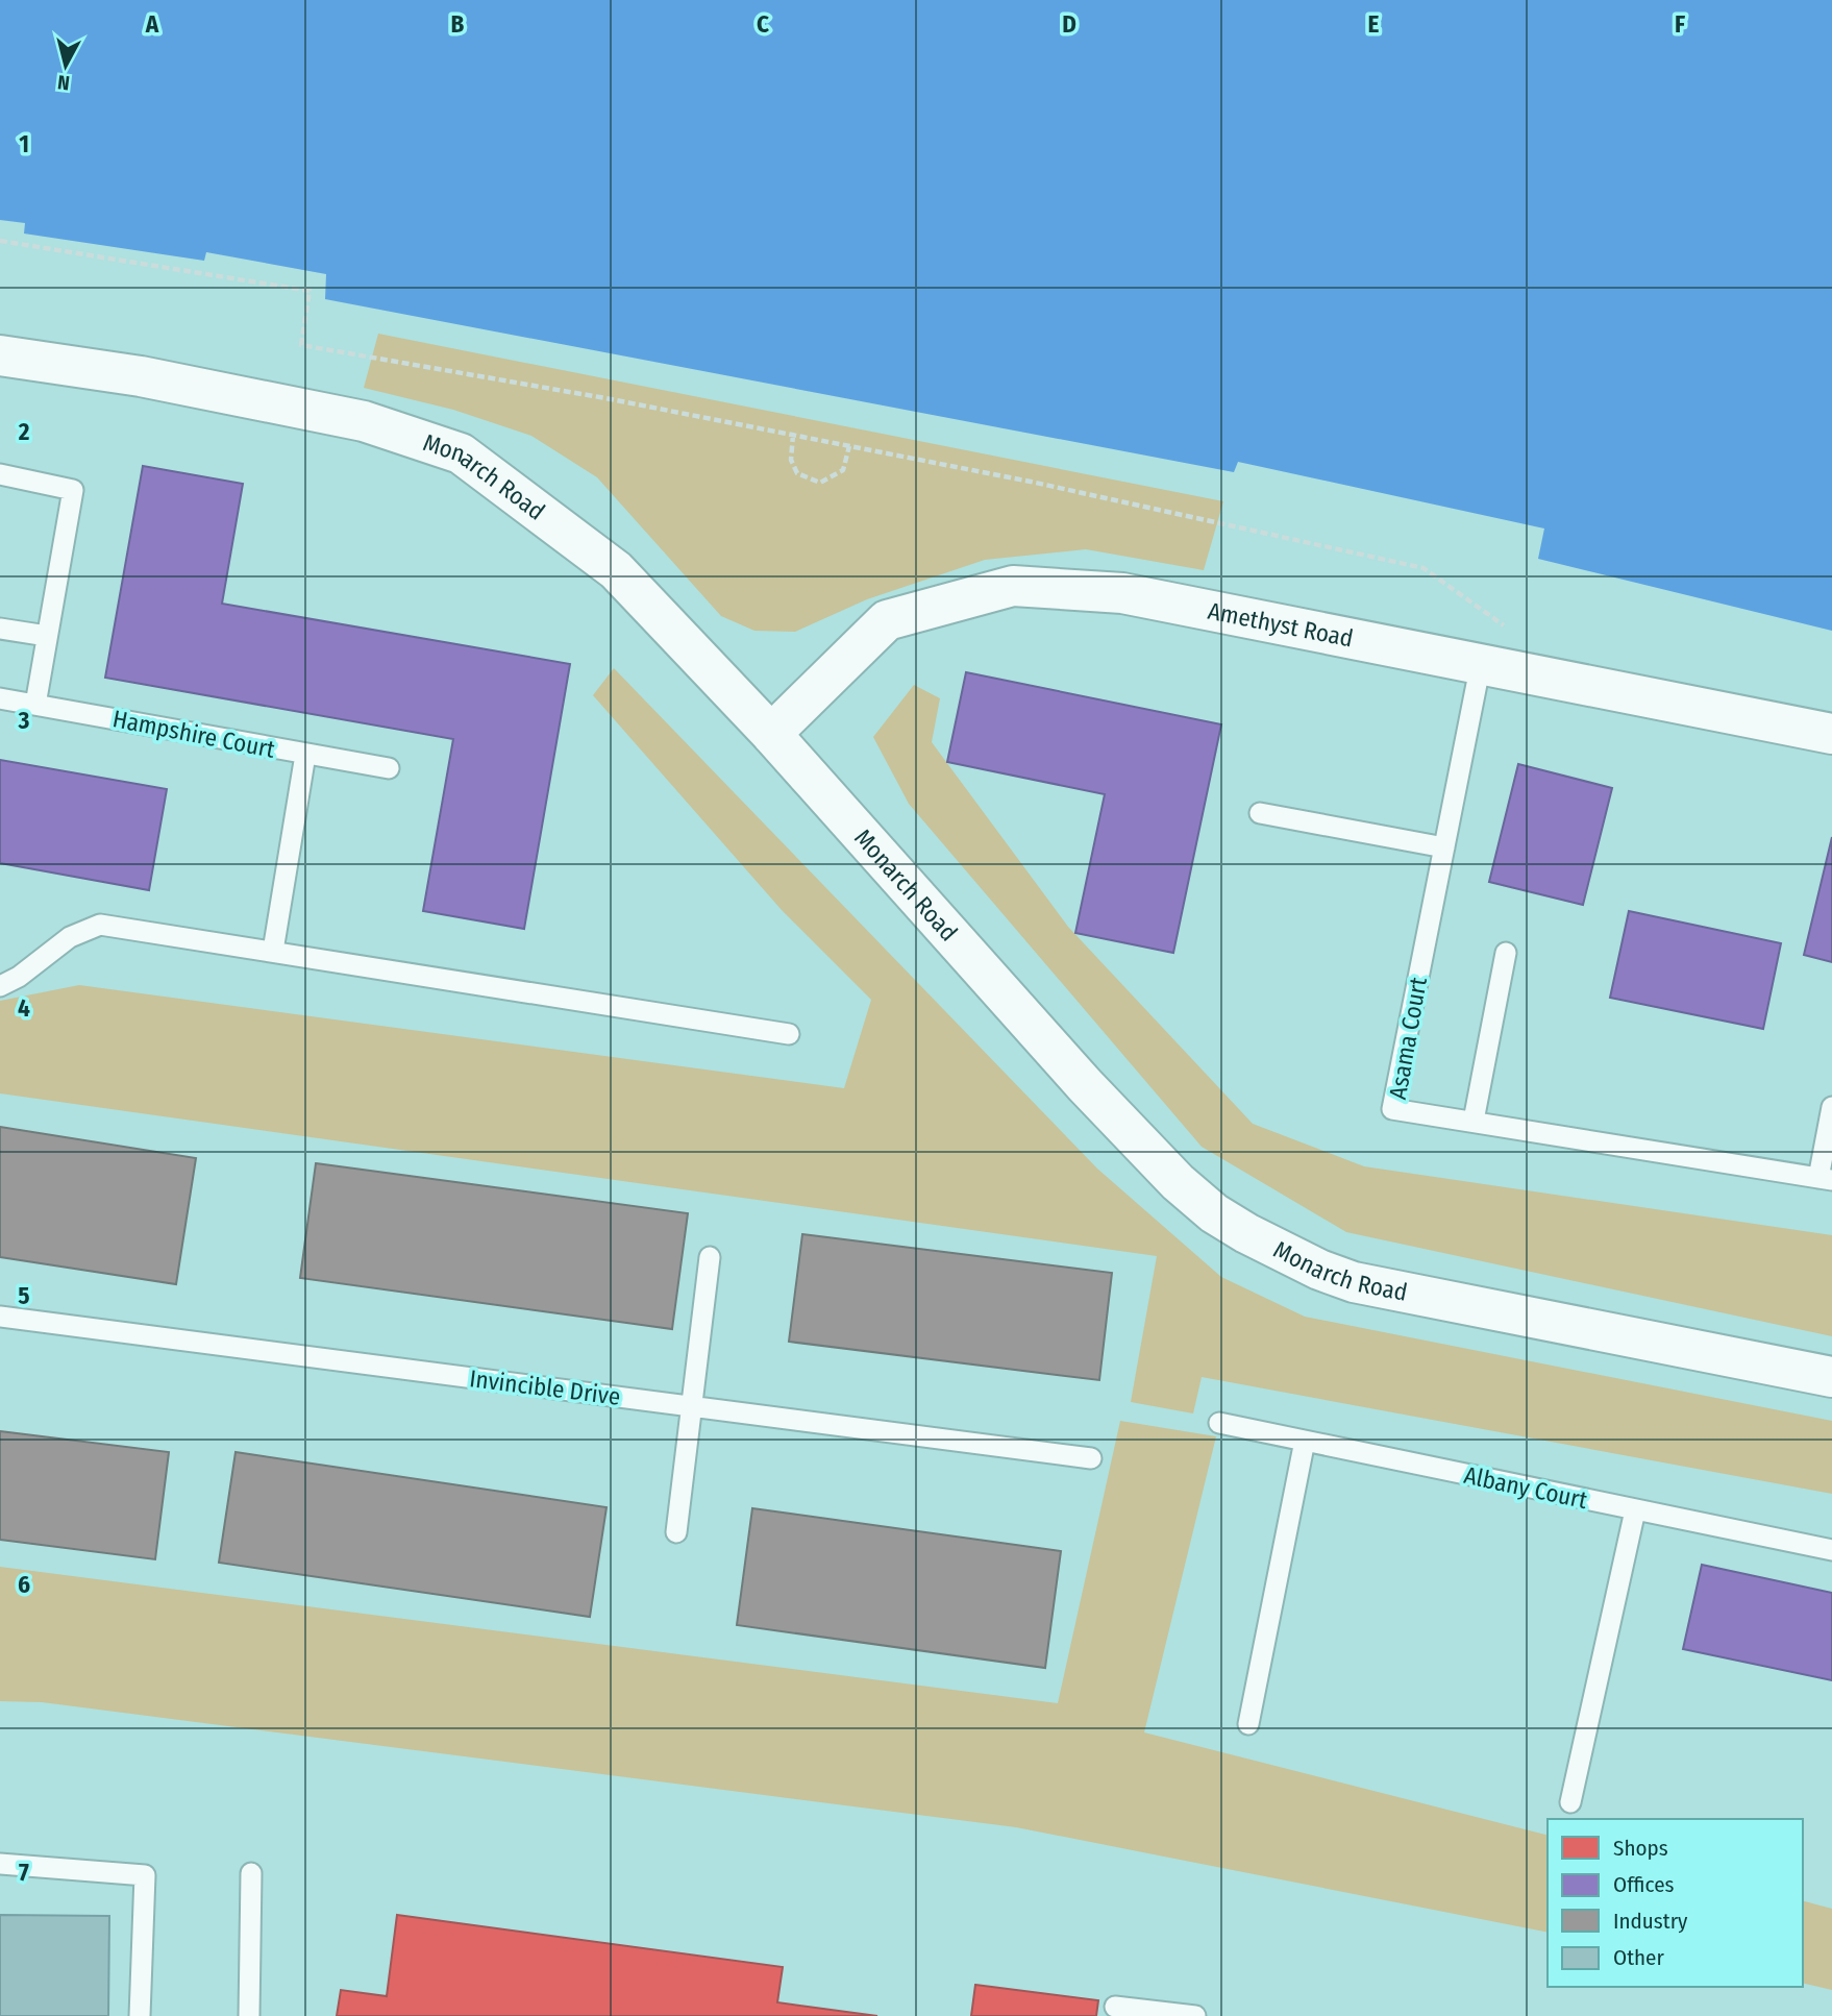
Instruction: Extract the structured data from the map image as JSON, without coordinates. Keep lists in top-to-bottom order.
{
  "streets": {
    "street": ["Monarch Road", "Amethyst Road"],
    "lane": [
      "Hampshire Court",
      "Asama Court",
      "Invincible Drive",
      "Albany Court"
    ]
  },
  "crossings": [
    ["Monarch Road", "Amethyst Road"],
    ["Amethyst Road", "Asama Court"]
  ],
  "legend": [
    "Shops",
    "Offices",
    "Industry",
    "Other"
  ],
  "north": "bottom",
  "grid": {
    "columns": [
      "A",
      "B",
      "C",
      "D",
      "E",
      "F"
    ],
    "rows": [
      "1",
      "2",
      "3",
      "4",
      "5",
      "6",
      "7"
    ]
  }
}
